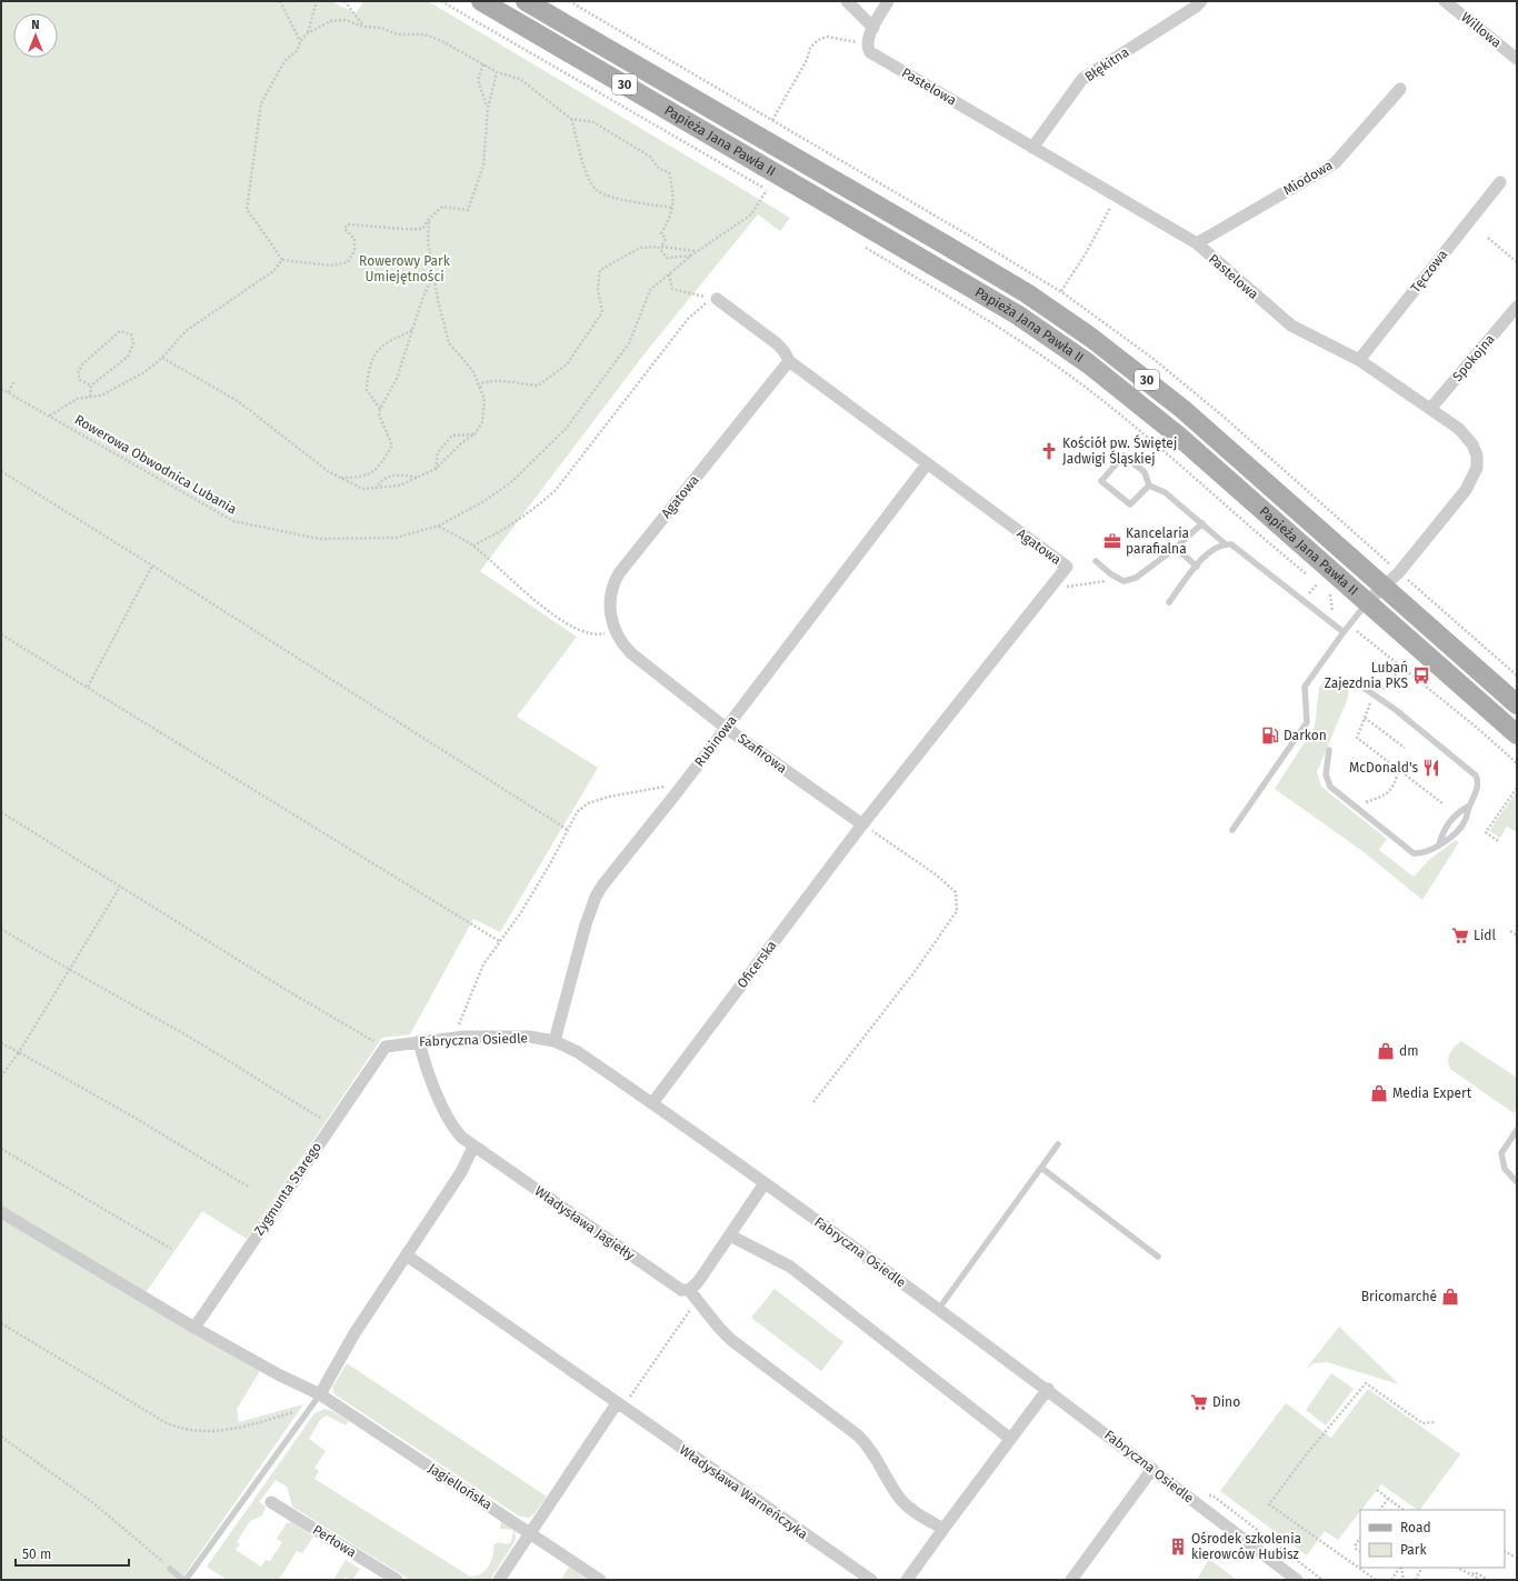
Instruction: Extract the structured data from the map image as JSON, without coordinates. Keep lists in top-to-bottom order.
{
  "streets": {
    "main road": ["30", "Papieża Jana Pawła II"],
    "street": [
      "Willowa",
      "Błękitna",
      "Pastelowa",
      "Miodowa",
      "Tęczowa",
      "Spokojna",
      "Agatowa",
      "Rubinowa",
      "Szafirowa",
      "Oficerska",
      "Fabryczna Osiedle",
      "Zygmunta Starego",
      "Władysława Jagiełły",
      "Jagiellońska",
      "Władysława Warneńczyka",
      "Perłowa"
    ],
    "path": ["Rowerowa Obwodnica Lubania"]
  },
  "crossings": [
    ["Błękitna", "Pastelowa"],
    ["Pastelowa", "Papieża Jana Pawła II"],
    ["Pastelowa", "Miodowa"],
    ["Pastelowa", "Tęczowa"],
    ["Pastelowa", "Spokojna"],
    ["Agatowa", "Rubinowa"],
    ["Agatowa", "Szafirowa"],
    ["Agatowa", "Oficerska"],
    ["Rubinowa", "Szafirowa"],
    ["Rubinowa", "Fabryczna Osiedle"],
    ["Szafirowa", "Oficerska"],
    ["Oficerska", "Fabryczna Osiedle"],
    ["Fabryczna Osiedle", "Zygmunta Starego"],
    ["Fabryczna Osiedle", "Władysława Jagiełły"],
    ["Zygmunta Starego", "Jagiellońska"]
  ],
  "parks": ["Rowerowy Park Umiejętności"],
  "places": {
    "church": ["Kościół pw. Świętej Jadwigi Śląskiej"],
    "office": ["Kancelaria parafialna"],
    "bus stop": ["Lubań Zajezdnia PKS"],
    "fuel station": ["Darkon"],
    "restaurant": ["McDonald's"],
    "supermarket": ["Lidl", "Dino"],
    "shop": ["dm", "Media Expert", "Bricomarché"],
    "building": ["Ośrodek szkolenia kierowców Hubisz"]
  },
  "legend": ["Road", "Park"],
  "scale_bar": "50 m",
  "north": "top"
}
